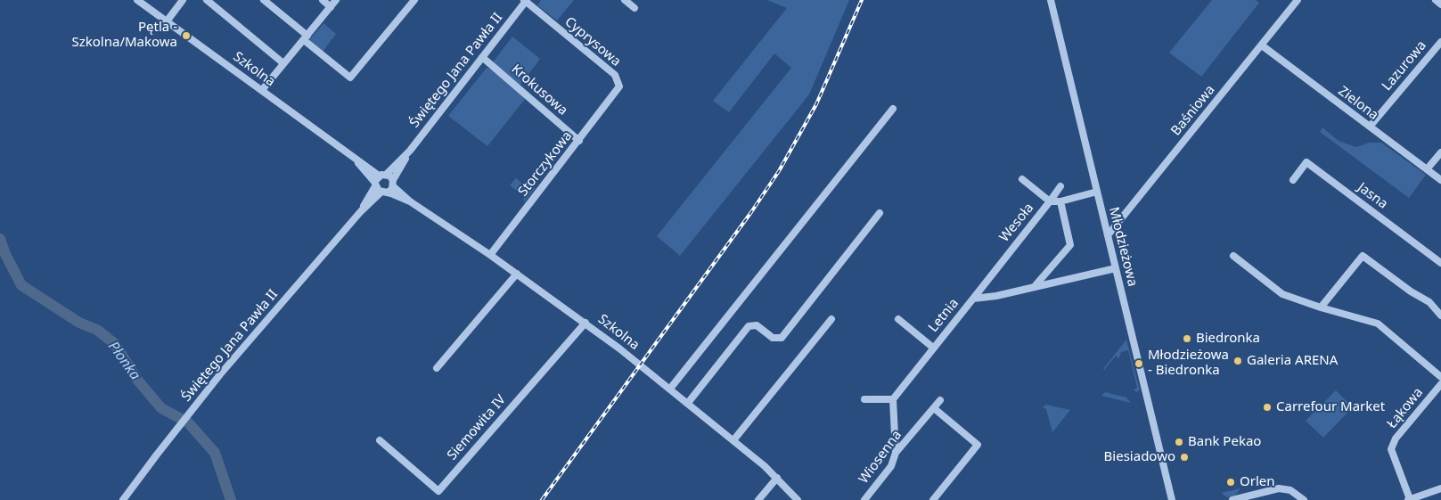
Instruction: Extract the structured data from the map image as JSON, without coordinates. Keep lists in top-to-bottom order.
{
  "streets": {
    "street": [
      "Cyprysowa",
      "Lazurowa",
      "Szkolna",
      "Świętego Jana Pawła II",
      "Krokusowa",
      "Zielona",
      "Baśniowa",
      "Storczykowa",
      "Jasna",
      "Wesoła",
      "Młodzieżowa",
      "Letnia",
      "Łąkowa",
      "Siemowita IV",
      "Wiosenna"
    ]
  },
  "crossings": [
    ["Cyprysowa", "Świętego Jana Pawła II"],
    ["Cyprysowa", "Storczykowa"],
    ["Lazurowa", "Zielona"],
    ["Szkolna", "Świętego Jana Pawła II"],
    ["Szkolna", "Storczykowa"],
    ["Szkolna", "Siemowita IV"],
    ["Świętego Jana Pawła II", "Krokusowa"],
    ["Krokusowa", "Storczykowa"],
    ["Zielona", "Baśniowa"],
    ["Baśniowa", "Młodzieżowa"],
    ["Wesoła", "Młodzieżowa"],
    ["Wesoła", "Letnia"],
    ["Młodzieżowa", "Letnia"]
  ],
  "water": ["Płonka"],
  "places": [
    "Pętla - Szkolna/Makowa",
    "Biedronka",
    "Galeria ARENA",
    "Młodzieżowa - Biedronka",
    "Carrefour Market",
    "Bank Pekao",
    "Biesiadowo",
    "Orlen"
  ]
}
